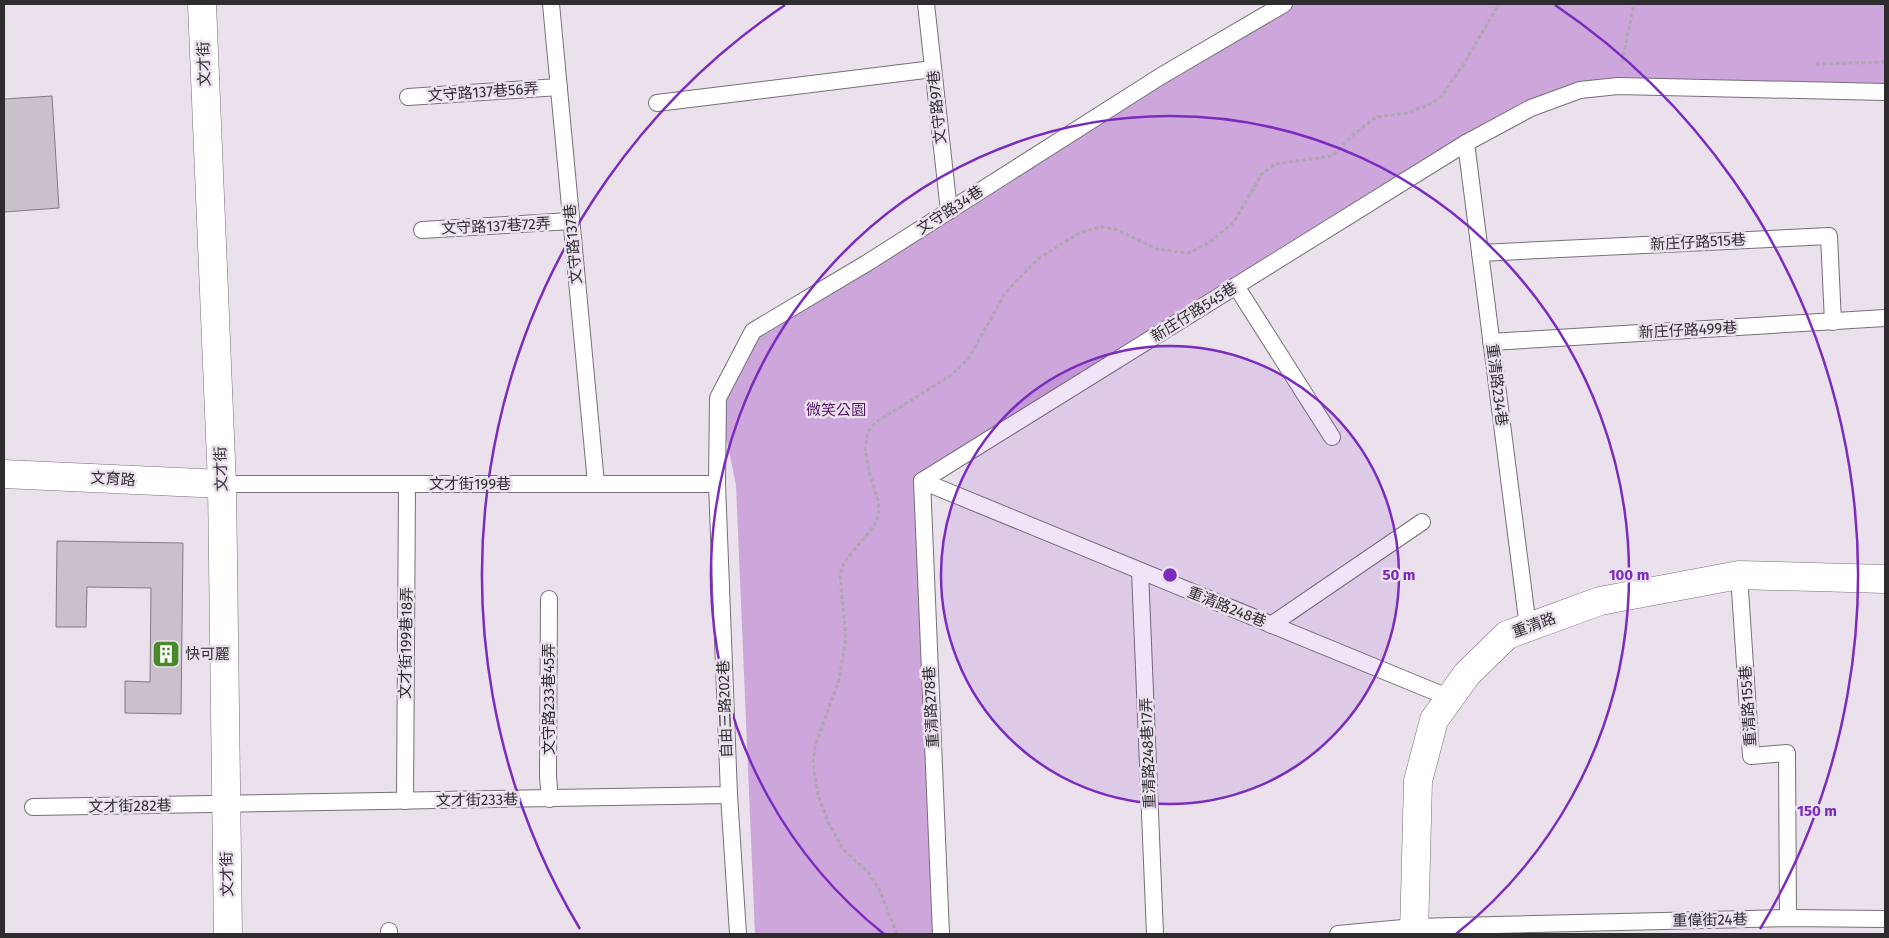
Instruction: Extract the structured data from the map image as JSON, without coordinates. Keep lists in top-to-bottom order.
{
  "streets": {
    "street": ["文才街", "文育路", "重清路"],
    "lane": [
      "文守路137巷56弄",
      "文守路97巷",
      "文守路34巷",
      "文守路137巷72弄",
      "新庄仔路515巷",
      "文守路137巷",
      "新庄仔路545巷",
      "新庄仔路499巷",
      "重清路234巷",
      "文才街199巷",
      "重清路248巷",
      "文才街199巷18弄",
      "文守路233巷45弄",
      "重清路155巷",
      "重清路278巷",
      "自由三路202巷",
      "重清路248巷17弄",
      "文才街233巷",
      "文才街282巷",
      "重偉街24巷"
    ]
  },
  "crossings": [
    ["文才街", "文育路"],
    ["文才街", "文才街199巷"],
    ["文才街", "文才街233巷"],
    ["文才街", "文才街282巷"],
    ["文守路137巷56弄", "文守路137巷"],
    ["文守路97巷", "文守路34巷"],
    ["文守路34巷", "文才街199巷"],
    ["文守路34巷", "自由三路202巷"],
    ["文守路137巷72弄", "文守路137巷"],
    ["新庄仔路515巷", "新庄仔路499巷"],
    ["新庄仔路515巷", "重清路234巷"],
    ["文守路137巷", "文才街199巷"],
    ["新庄仔路545巷", "重清路234巷"],
    ["新庄仔路545巷", "重清路248巷"],
    ["新庄仔路545巷", "重清路278巷"],
    ["新庄仔路499巷", "重清路234巷"],
    ["重清路234巷", "重清路"],
    ["文育路", "文才街199巷"],
    ["文才街199巷", "文才街199巷18弄"],
    ["文才街199巷", "自由三路202巷"],
    ["重清路248巷", "重清路"],
    ["重清路248巷", "重清路278巷"],
    ["重清路248巷", "重清路248巷17弄"],
    ["重清路", "重清路155巷"],
    ["重清路", "重偉街24巷"],
    ["文才街199巷18弄", "文才街233巷"],
    ["文守路233巷45弄", "文才街233巷"],
    ["重清路155巷", "重偉街24巷"],
    ["自由三路202巷", "文才街233巷"],
    ["文才街233巷", "文才街282巷"]
  ],
  "parks": ["微笑公園"],
  "places": {
    "building": ["快可麗"]
  },
  "rings": ["50 m", "100 m", "150 m"]
}
